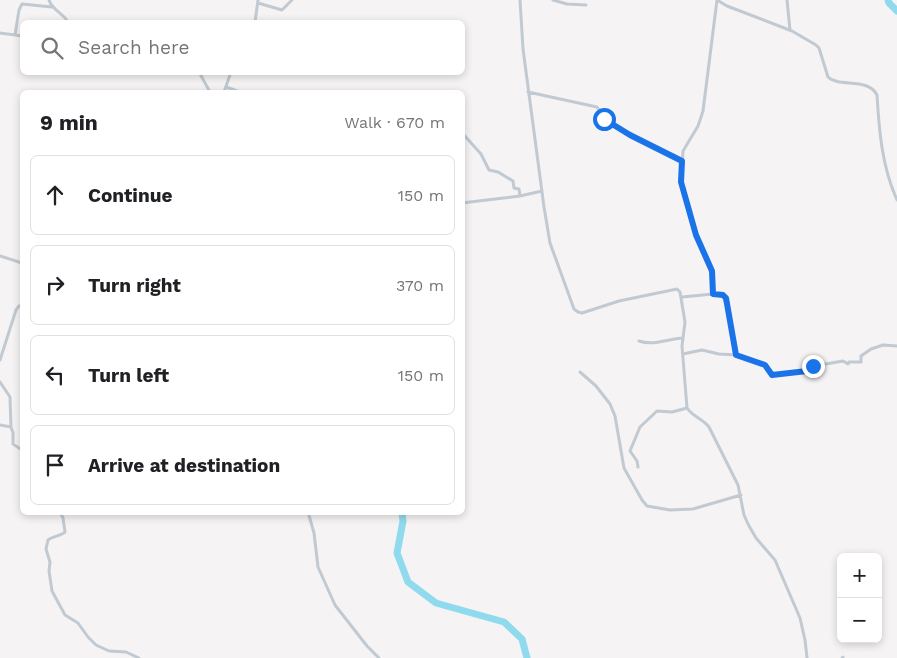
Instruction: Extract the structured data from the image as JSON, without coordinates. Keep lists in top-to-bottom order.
{
  "page": {
    "search": "Search here",
    "heading": ["9 min", "Walk · 670 m"],
    "list": [
      ["Continue", "150 m"],
      ["Turn right", "370 m"],
      ["Turn left", "150 m"],
      "Arrive at destination"
    ],
    "map_buttons": ["+", "−"]
  }
}
